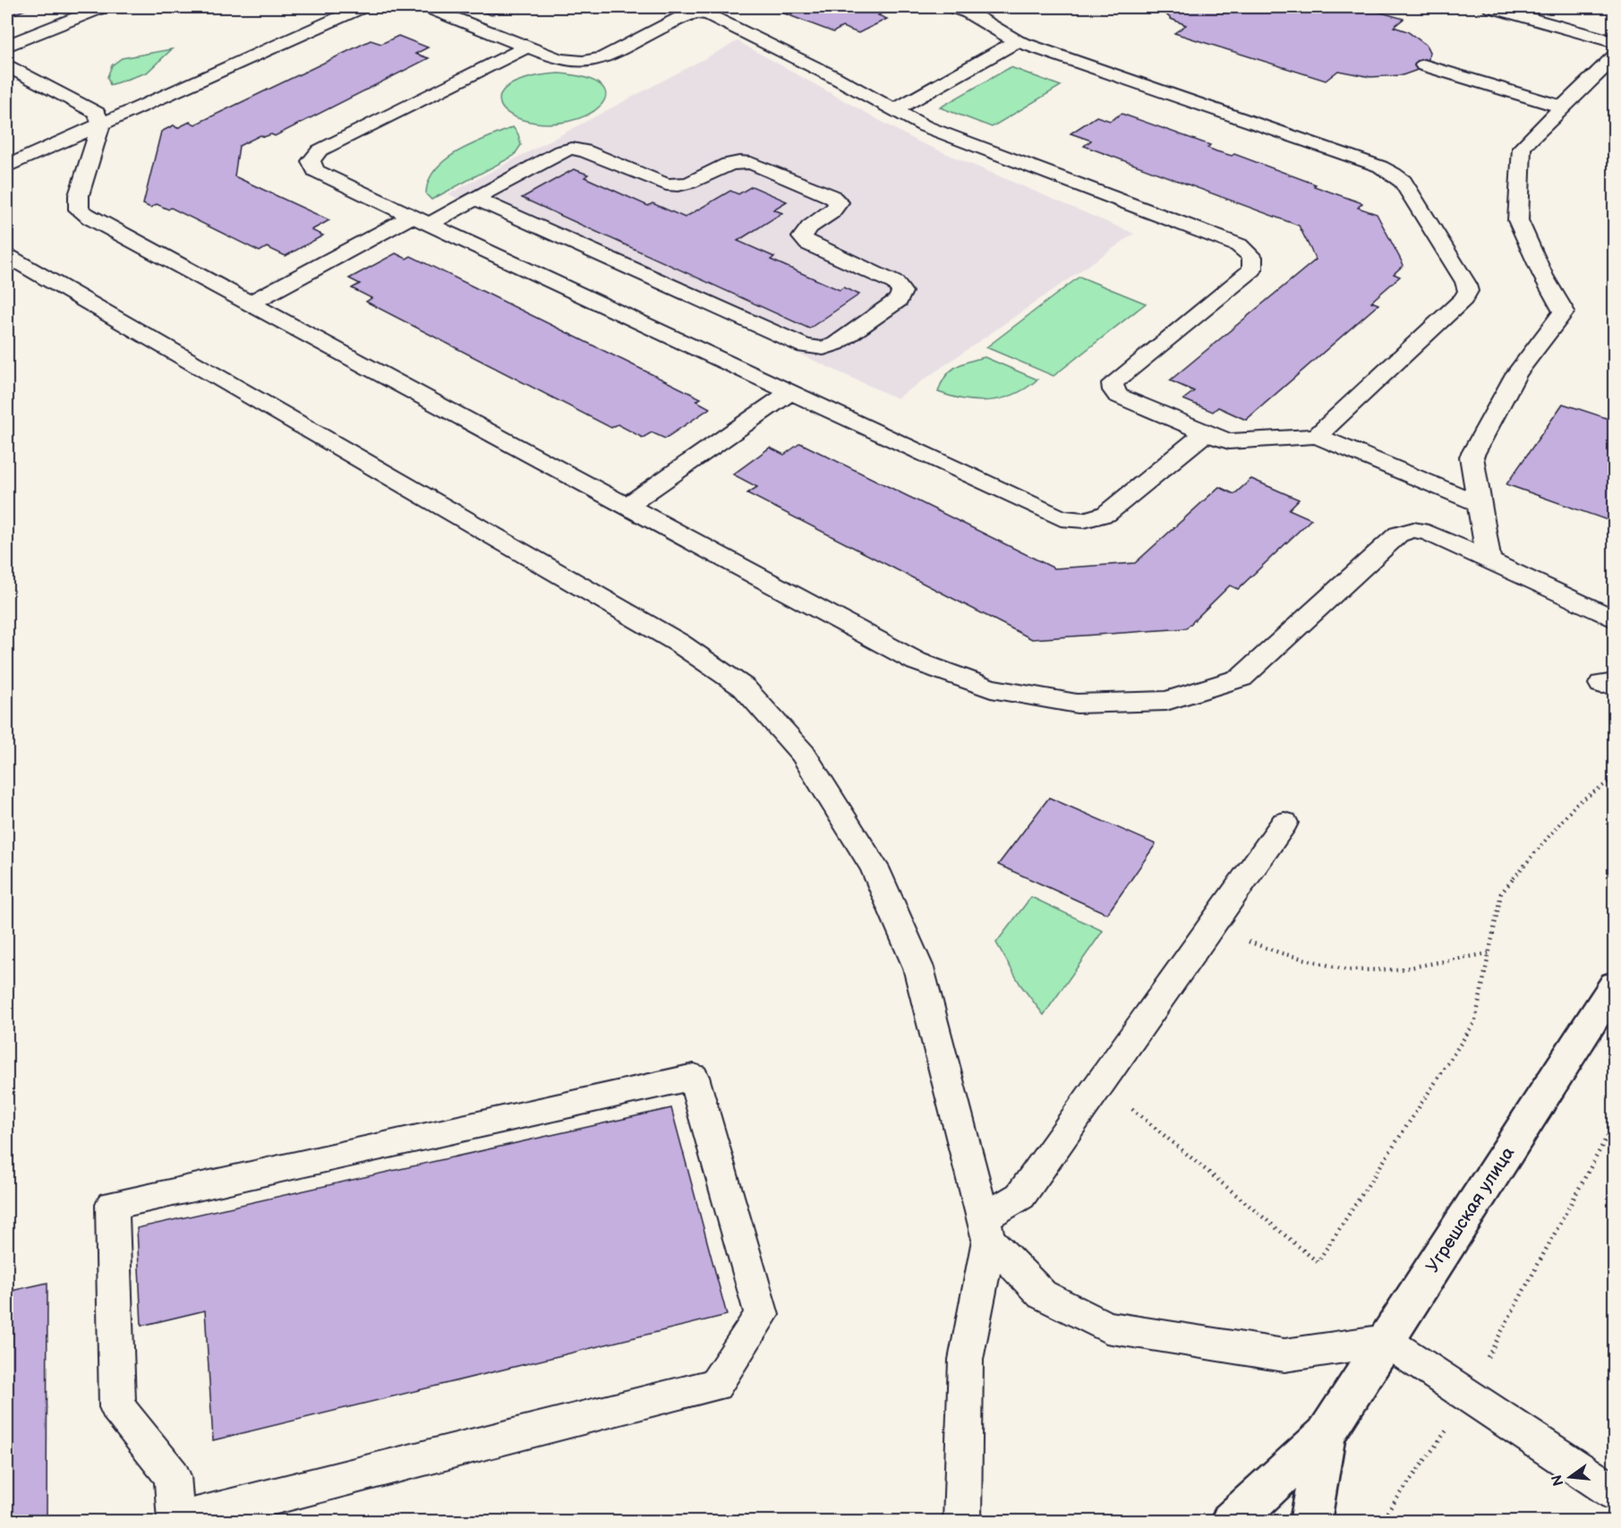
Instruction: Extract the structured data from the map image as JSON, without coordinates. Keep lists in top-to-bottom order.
{
  "streets": {
    "main road": ["Угрешская улица"]
  },
  "north": "left"
}
